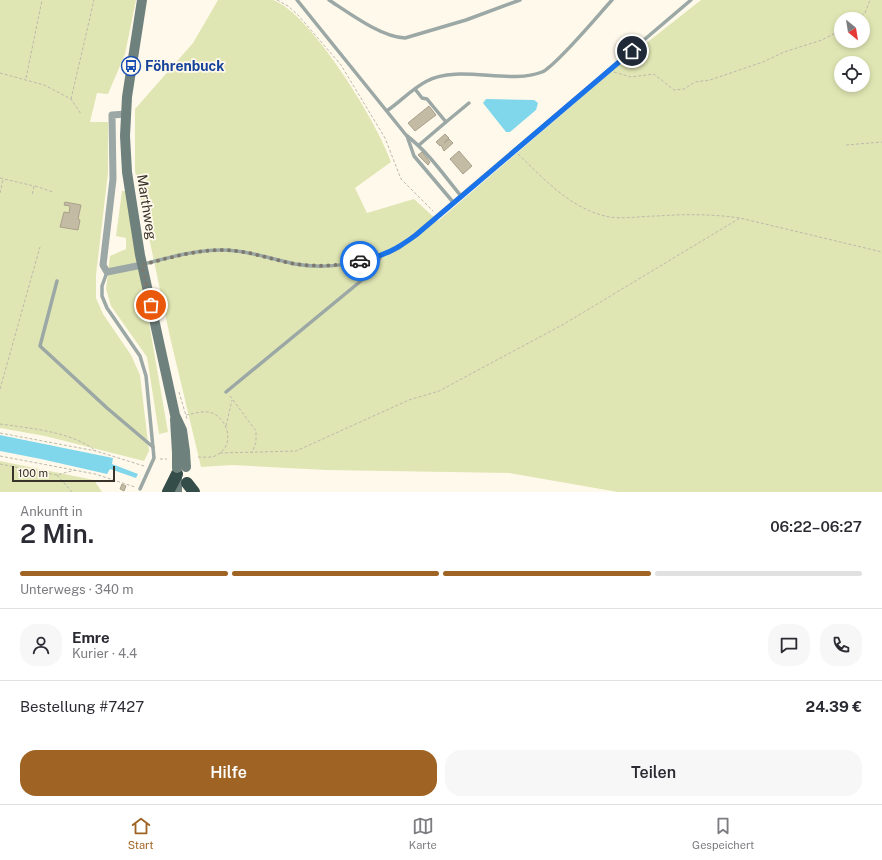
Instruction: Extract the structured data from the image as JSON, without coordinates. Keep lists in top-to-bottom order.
{
  "streets": {
    "main road": ["Marthweg"]
  },
  "places": {
    "bus stop": ["Föhrenbuck"]
  },
  "scale_bar": "100 m",
  "north": "bottom right",
  "page": {
    "scale": "100 m",
    "heading": ["2 Min.", "Ankunft in", "06:22–06:27"],
    "panel": [
      "Emre",
      "Kurier · 4.4",
      "Bestellung #7427",
      "24.39 €"
    ],
    "bar": "Unterwegs · 340 m",
    "buttons": ["Hilfe", "Teilen"],
    "tabs": ["Start", "Karte", "Gespeichert"]
  }
}
